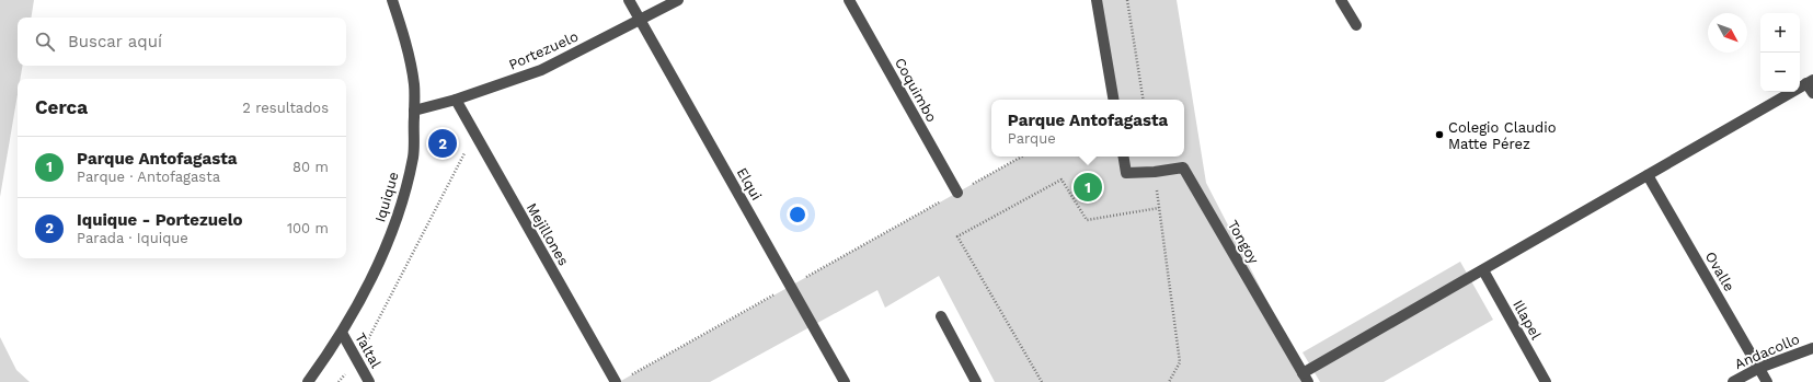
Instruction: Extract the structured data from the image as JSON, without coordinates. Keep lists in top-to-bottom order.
{
  "streets": {
    "street": [
      "Portezuelo",
      "Coquimbo",
      "Elqui",
      "Iquique",
      "Mejillones",
      "Tongoy",
      "Ovalle",
      "Illapel",
      "Taltal",
      "Andacollo"
    ]
  },
  "crossings": [
    ["Portezuelo", "Elqui"],
    ["Portezuelo", "Iquique"],
    ["Portezuelo", "Mejillones"],
    ["Iquique", "Taltal"],
    ["Ovalle", "Andacollo"]
  ],
  "places": ["Colegio Claudio Matte Pérez"],
  "north": "bottom right",
  "page": {
    "map_buttons": ["+", "−"],
    "search": "Buscar aquí",
    "heading": ["Cerca", "2 resultados"],
    "popup": ["Parque Antofagasta", "Parque"],
    "pins": ["2", "1"],
    "list": [
      {
        "mark": "1",
        "name": "Parque Antofagasta",
        "note": "Parque · Antofagasta",
        "value": "80 m"
      },
      {
        "mark": "2",
        "name": "Iquique - Portezuelo",
        "note": "Parada · Iquique",
        "value": "100 m"
      }
    ]
  }
}
